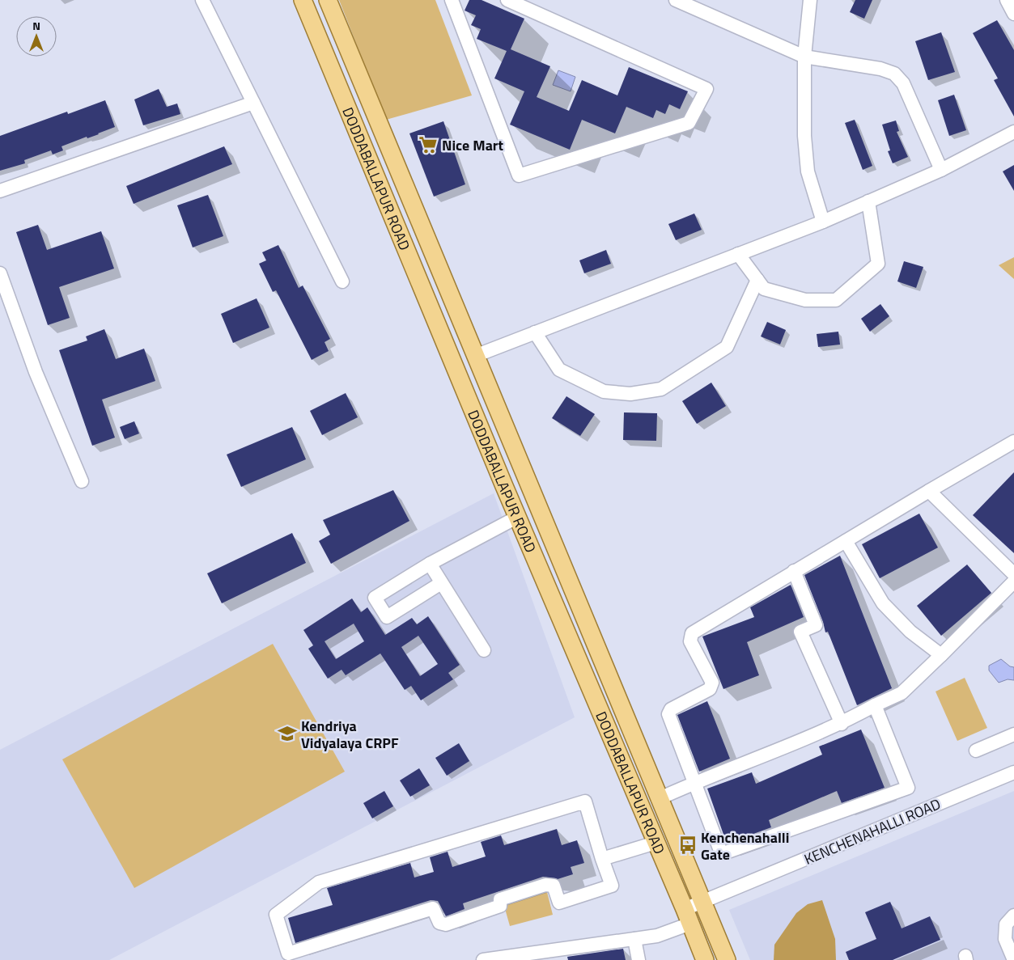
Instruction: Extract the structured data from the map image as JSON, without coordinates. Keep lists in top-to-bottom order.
{
  "streets": {
    "main road": ["DODDABALLAPUR ROAD"],
    "street": ["KENCHENAHALLI ROAD"]
  },
  "crossings": [
    ["DODDABALLAPUR ROAD", "KENCHENAHALLI ROAD"]
  ],
  "places": {
    "supermarket": ["Nice Mart"],
    "school or university": ["Kendriya Vidyalaya CRPF"],
    "bus stop": ["Kenchenahalli Gate"]
  },
  "north": "top"
}
